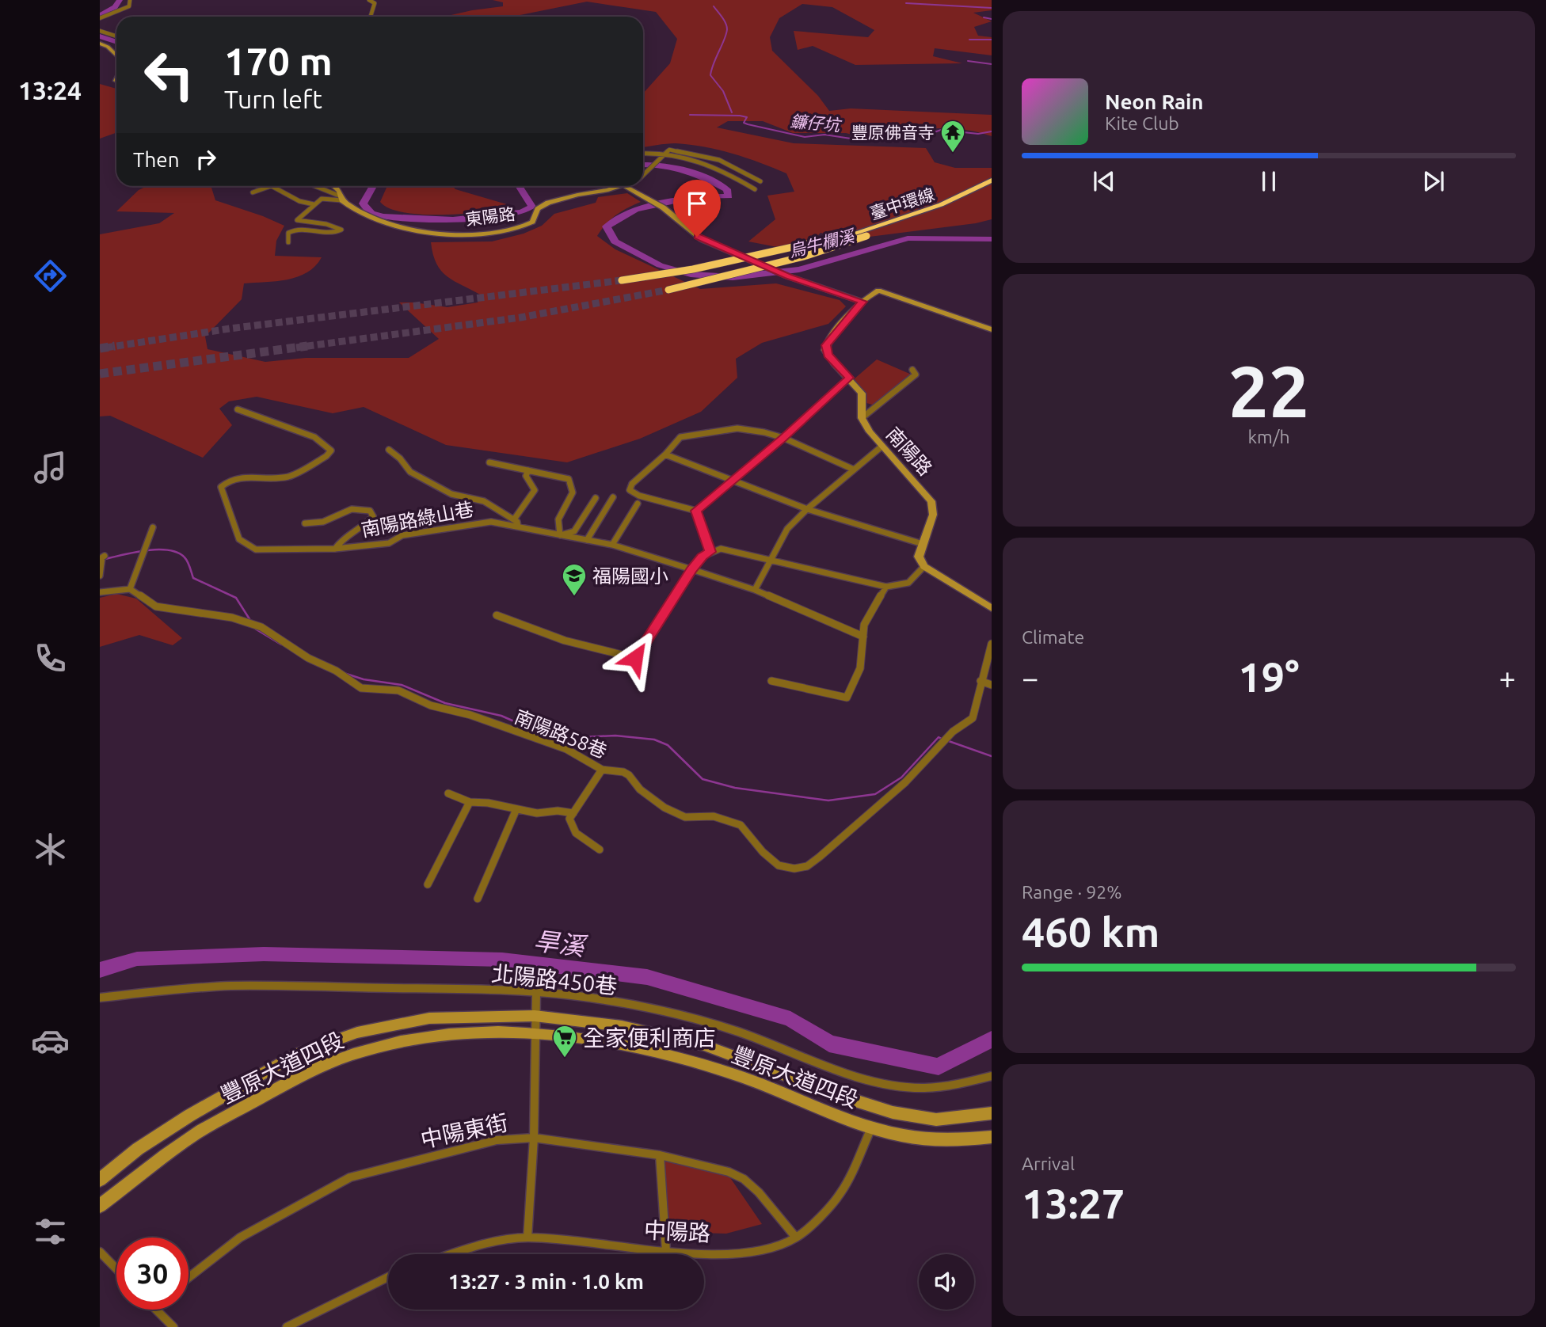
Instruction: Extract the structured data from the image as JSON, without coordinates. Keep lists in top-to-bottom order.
{
  "streets": {
    "highway": ["臺中環線"],
    "street": [
      "東陽路",
      "南陽路",
      "南陽路綠山巷",
      "南陽路58巷",
      "北陽路450巷",
      "豐原大道四段",
      "中陽東街",
      "中陽路"
    ]
  },
  "crossings": [
    ["豐原大道四段", "中陽路"],
    ["中陽東街", "中陽路"]
  ],
  "water": ["鐮仔坑", "烏牛欄溪", "旱溪"],
  "places": {
    "temple": ["豐原佛音寺"],
    "school or university": ["福陽國小"],
    "supermarket": ["全家便利商店"]
  },
  "page": {
    "tabs": "13:24",
    "turn": ["170 m", "Turn left"],
    "song": ["Neon Rain", "Kite Club"],
    "then": "Then",
    "tile": [
      ["22", "km/h"],
      "Climate",
      ["Range · 92%", "460 km"],
      ["Arrival", "13:27"]
    ],
    "heat": ["−", "19°", "+"],
    "limit": "30",
    "trip": "13:27 · 3 min · 1.0 km"
  }
}
